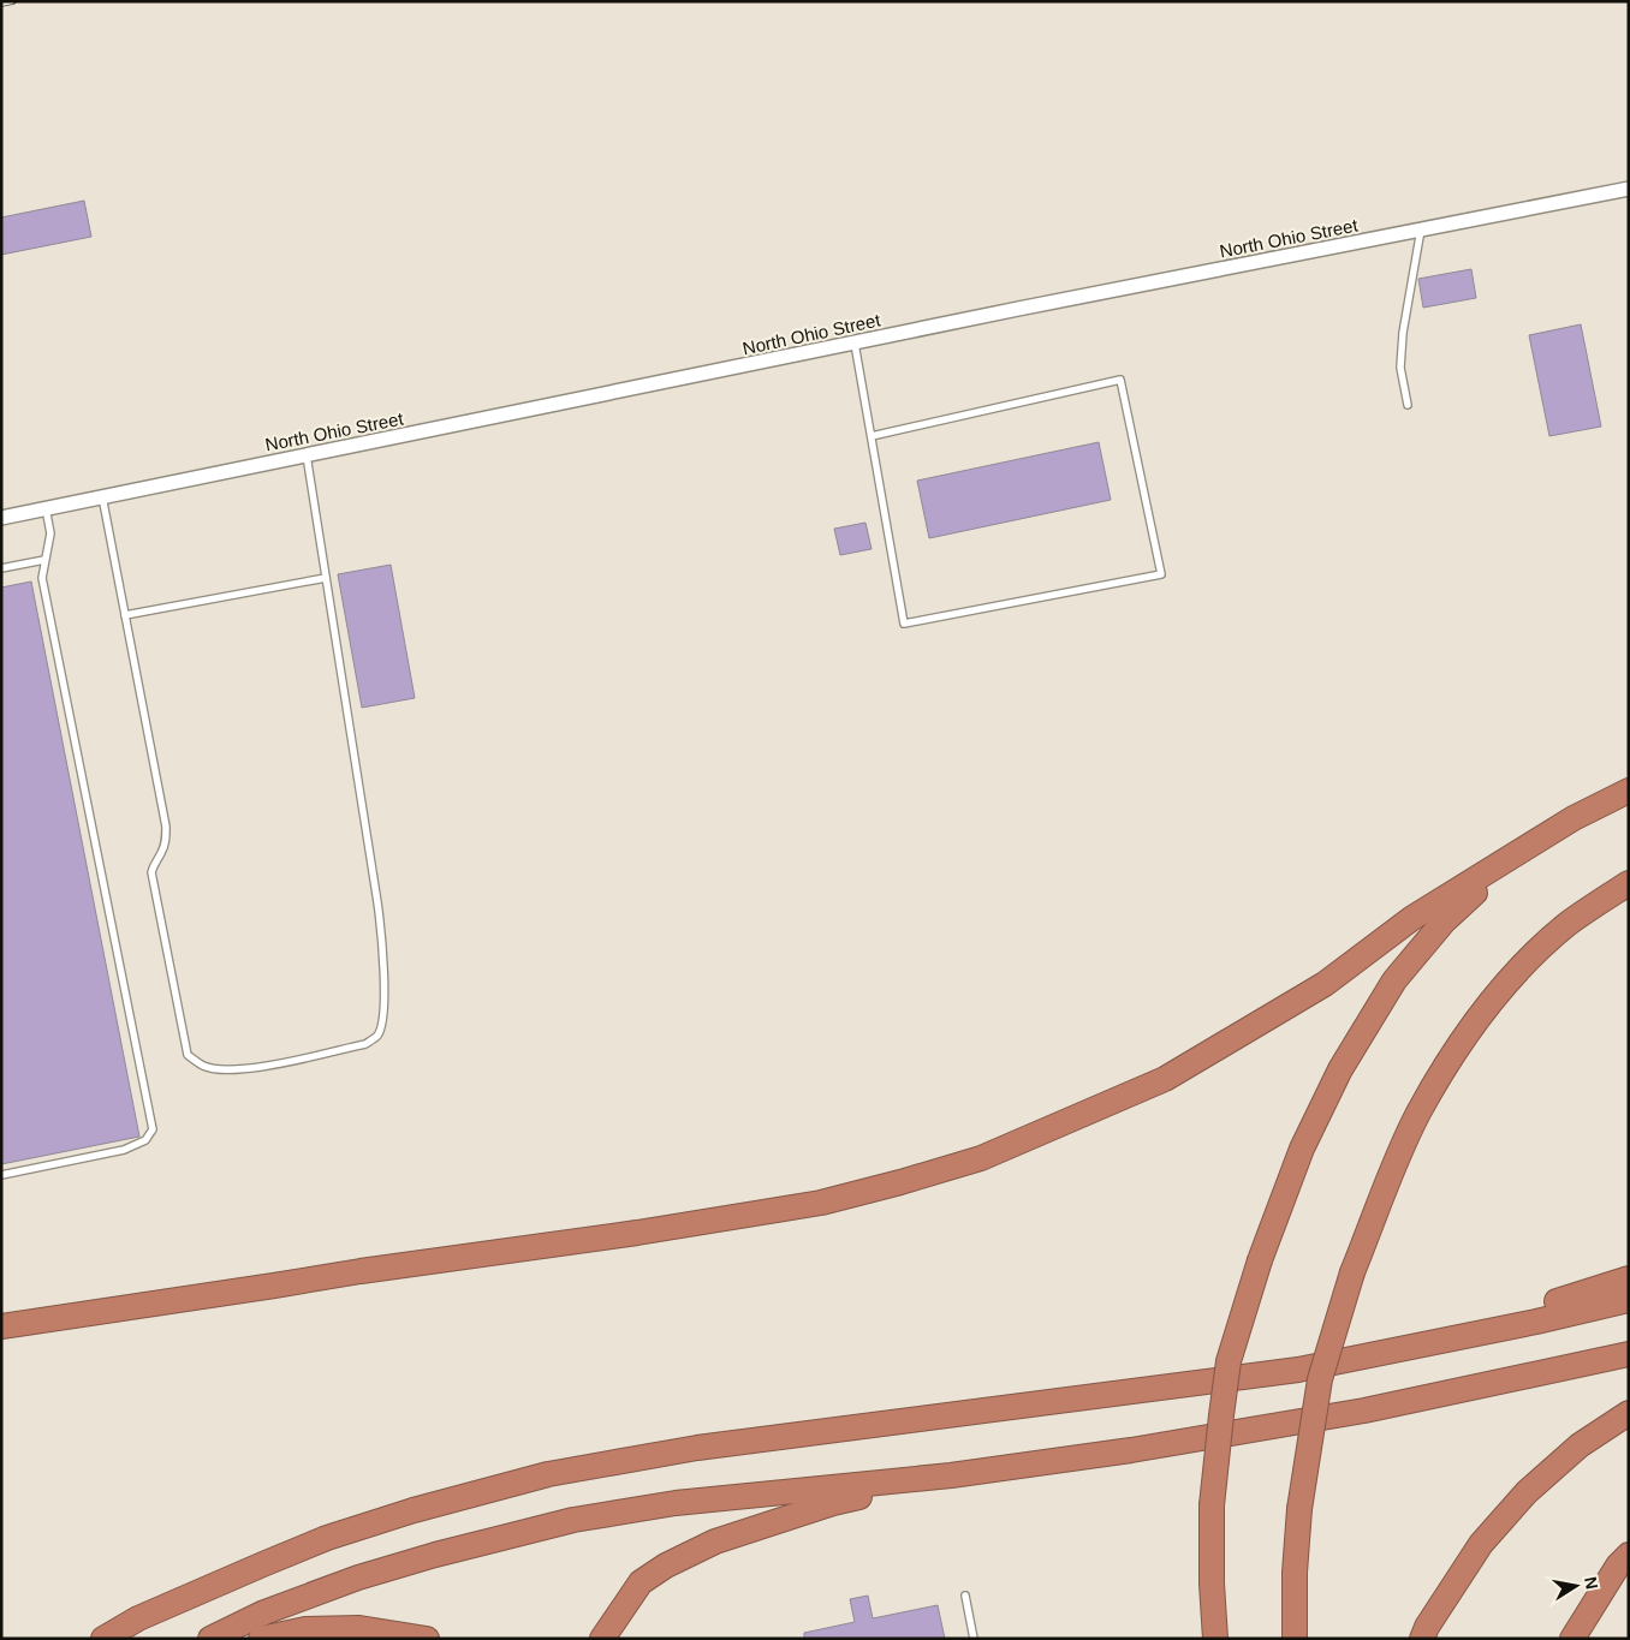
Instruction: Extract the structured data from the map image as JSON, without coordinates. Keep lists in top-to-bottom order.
{
  "streets": {
    "street": ["North Ohio Street"]
  },
  "north": "right"
}
